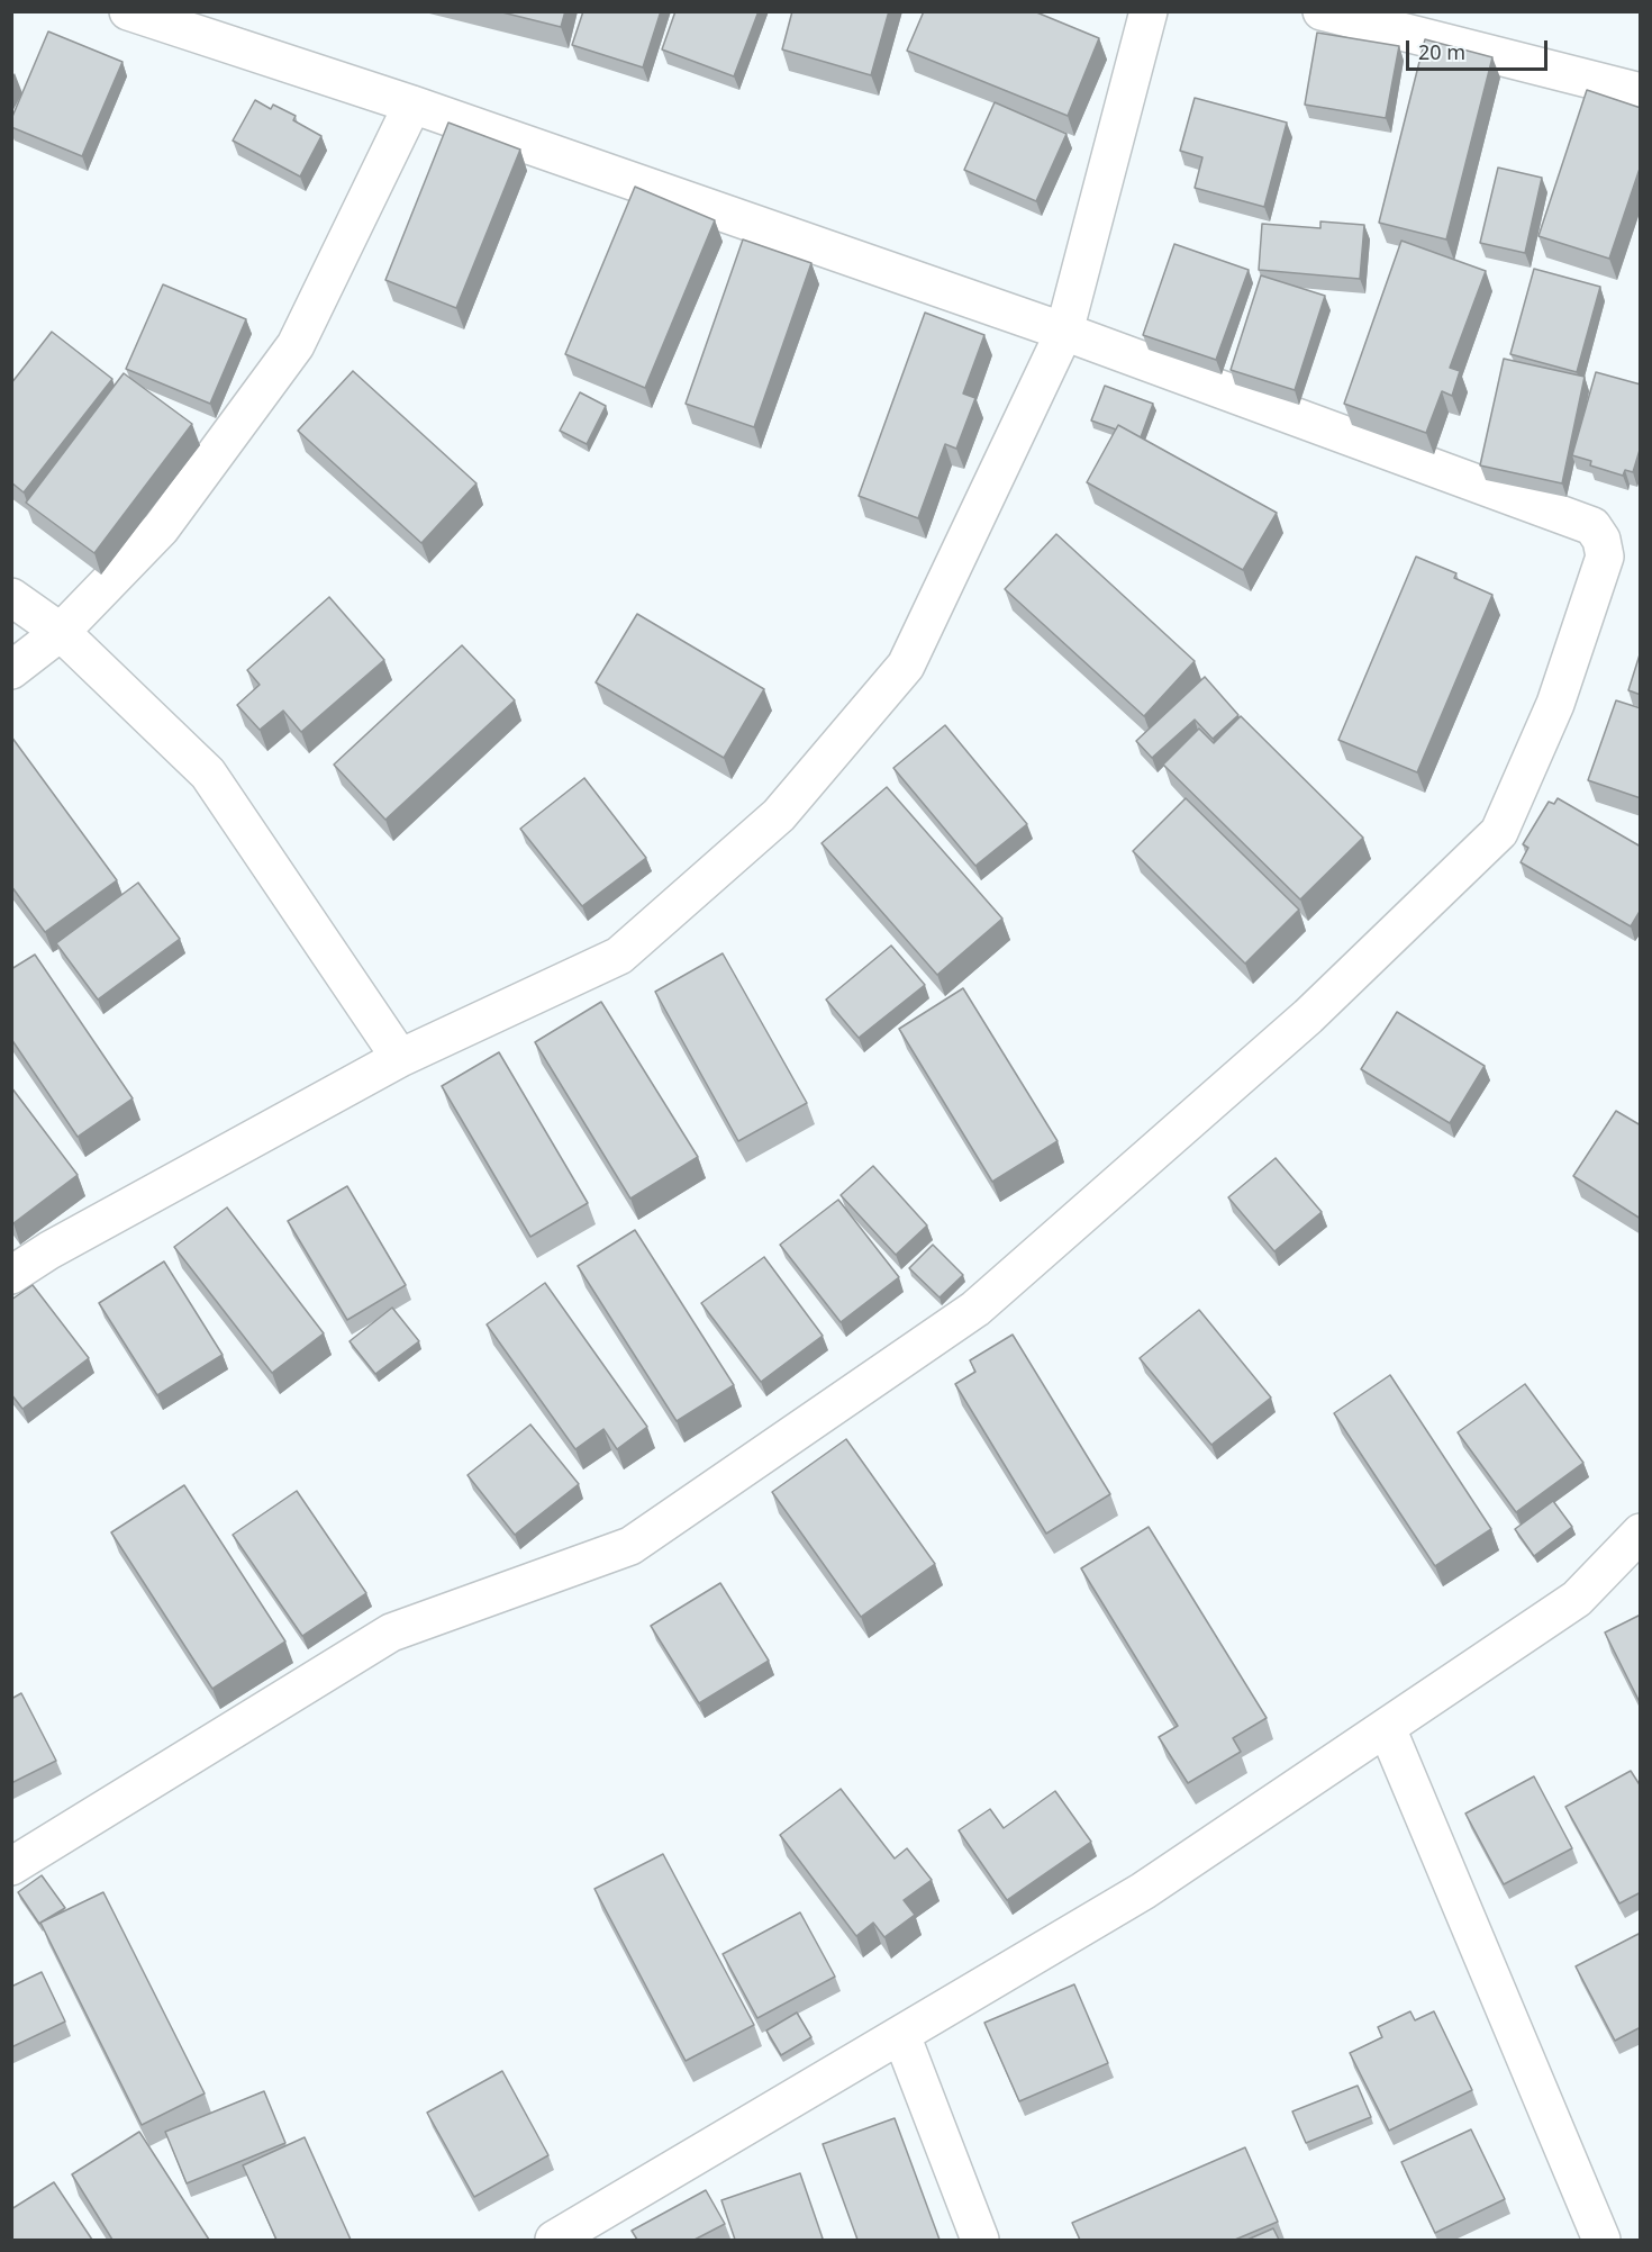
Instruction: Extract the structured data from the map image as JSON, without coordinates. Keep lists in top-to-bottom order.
{
  "scale_bar": "20 m"
}
